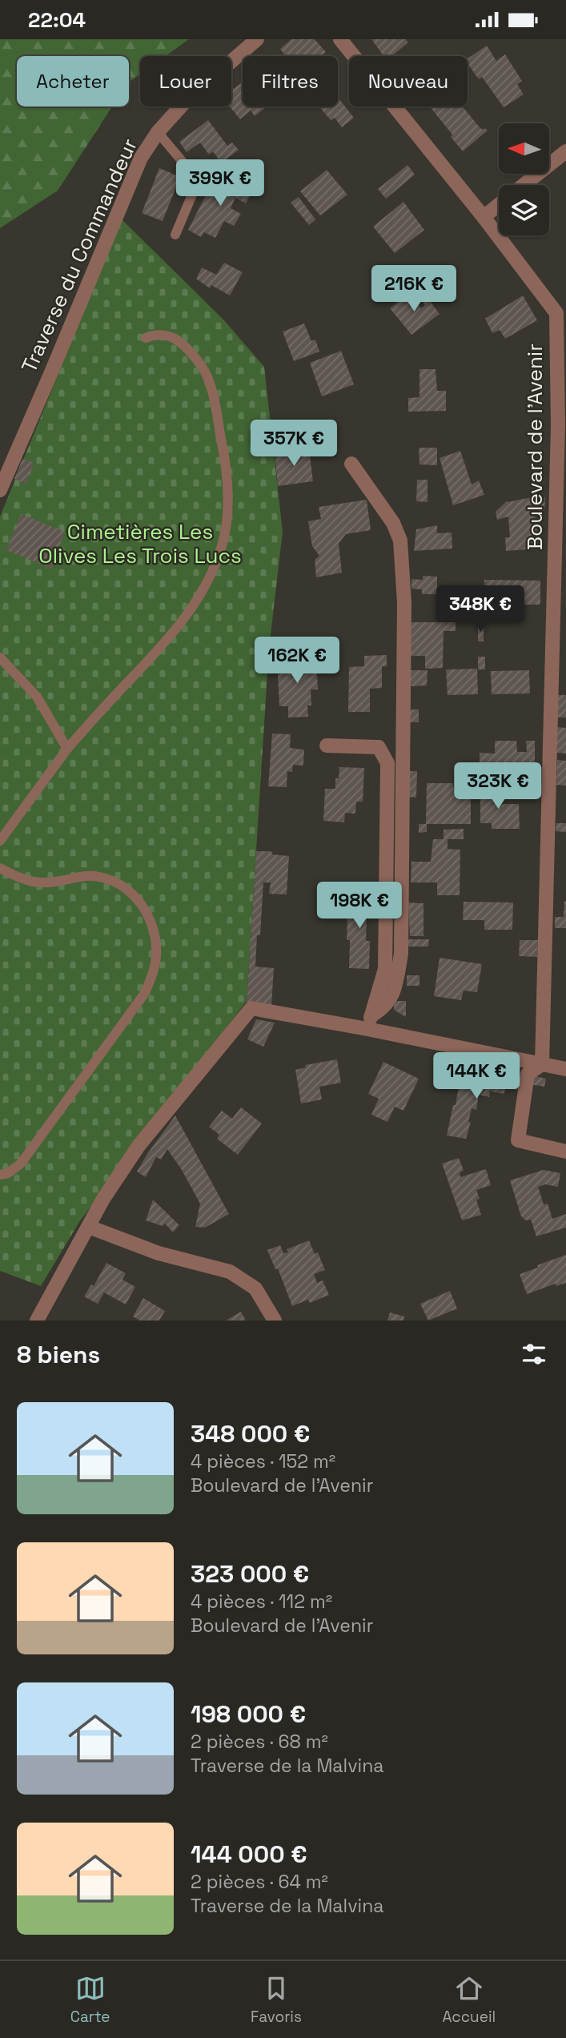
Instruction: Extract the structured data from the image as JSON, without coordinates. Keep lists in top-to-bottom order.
{
  "streets": {
    "street": ["Traverse du Commandeur", "Boulevard de l'Avenir"]
  },
  "parks": ["Cimetières Les Olives Les Trois Lucs"],
  "north": "left",
  "page": {
    "status": "22:04",
    "chip": [
      "Acheter",
      "Louer",
      "Filtres",
      "Nouveau"
    ],
    "price": [
      "399K €",
      "216K €",
      "357K €",
      "348K €",
      "162K €",
      "323K €",
      "198K €",
      "144K €"
    ],
    "heading": "8 biens",
    "list": [
      {
        "name": "348 000 €",
        "note": "4 pièces · 152 m² · Boulevard de l'Avenir"
      },
      {
        "name": "323 000 €",
        "note": "4 pièces · 112 m² · Boulevard de l'Avenir"
      },
      {
        "name": "198 000 €",
        "note": "2 pièces · 68 m² · Traverse de la Malvina"
      },
      {
        "name": "144 000 €",
        "note": "2 pièces · 64 m² · Traverse de la Malvina"
      }
    ],
    "tabs": ["Carte", "Favoris", "Accueil"]
  }
}
